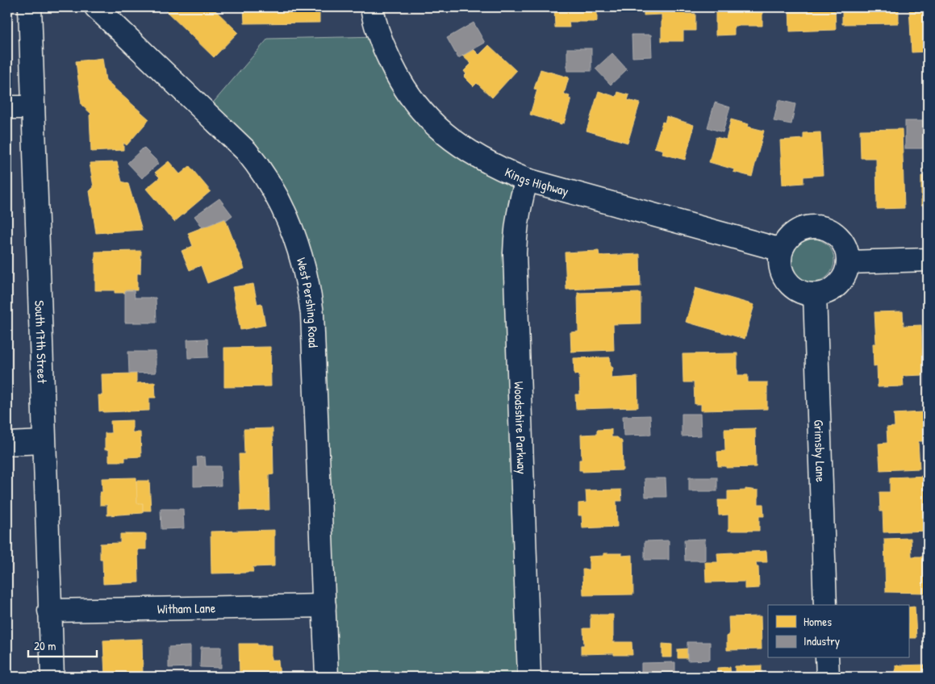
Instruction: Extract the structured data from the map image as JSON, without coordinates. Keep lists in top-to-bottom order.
{
  "streets": {
    "street": [
      "Kings Highway",
      "West Pershing Road",
      "South 17th Street",
      "Woodsshire Parkway",
      "Grimsby Lane",
      "Witham Lane"
    ]
  },
  "crossings": [
    ["Kings Highway", "Woodsshire Parkway"],
    ["Kings Highway", "Grimsby Lane"],
    ["West Pershing Road", "Witham Lane"],
    ["South 17th Street", "Witham Lane"]
  ],
  "legend": ["Homes", "Industry"],
  "scale_bar": "20 m"
}
